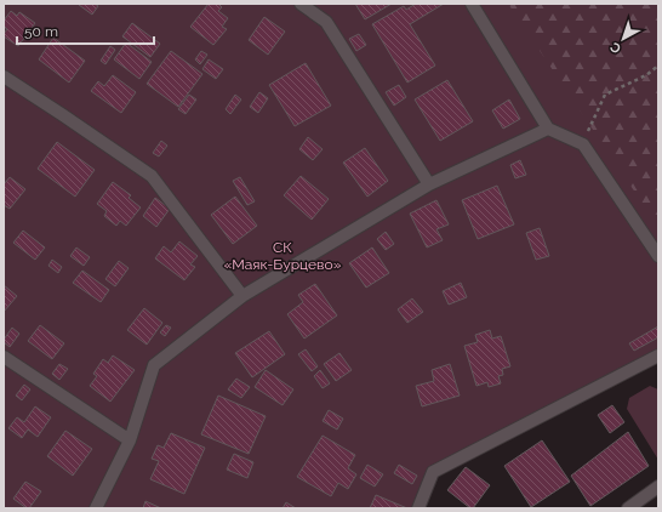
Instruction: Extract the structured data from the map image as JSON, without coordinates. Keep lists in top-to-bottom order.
{
  "parks": ["СК «Маяк-Бурцево»"],
  "scale_bar": "50 m",
  "north": "bottom left"
}
